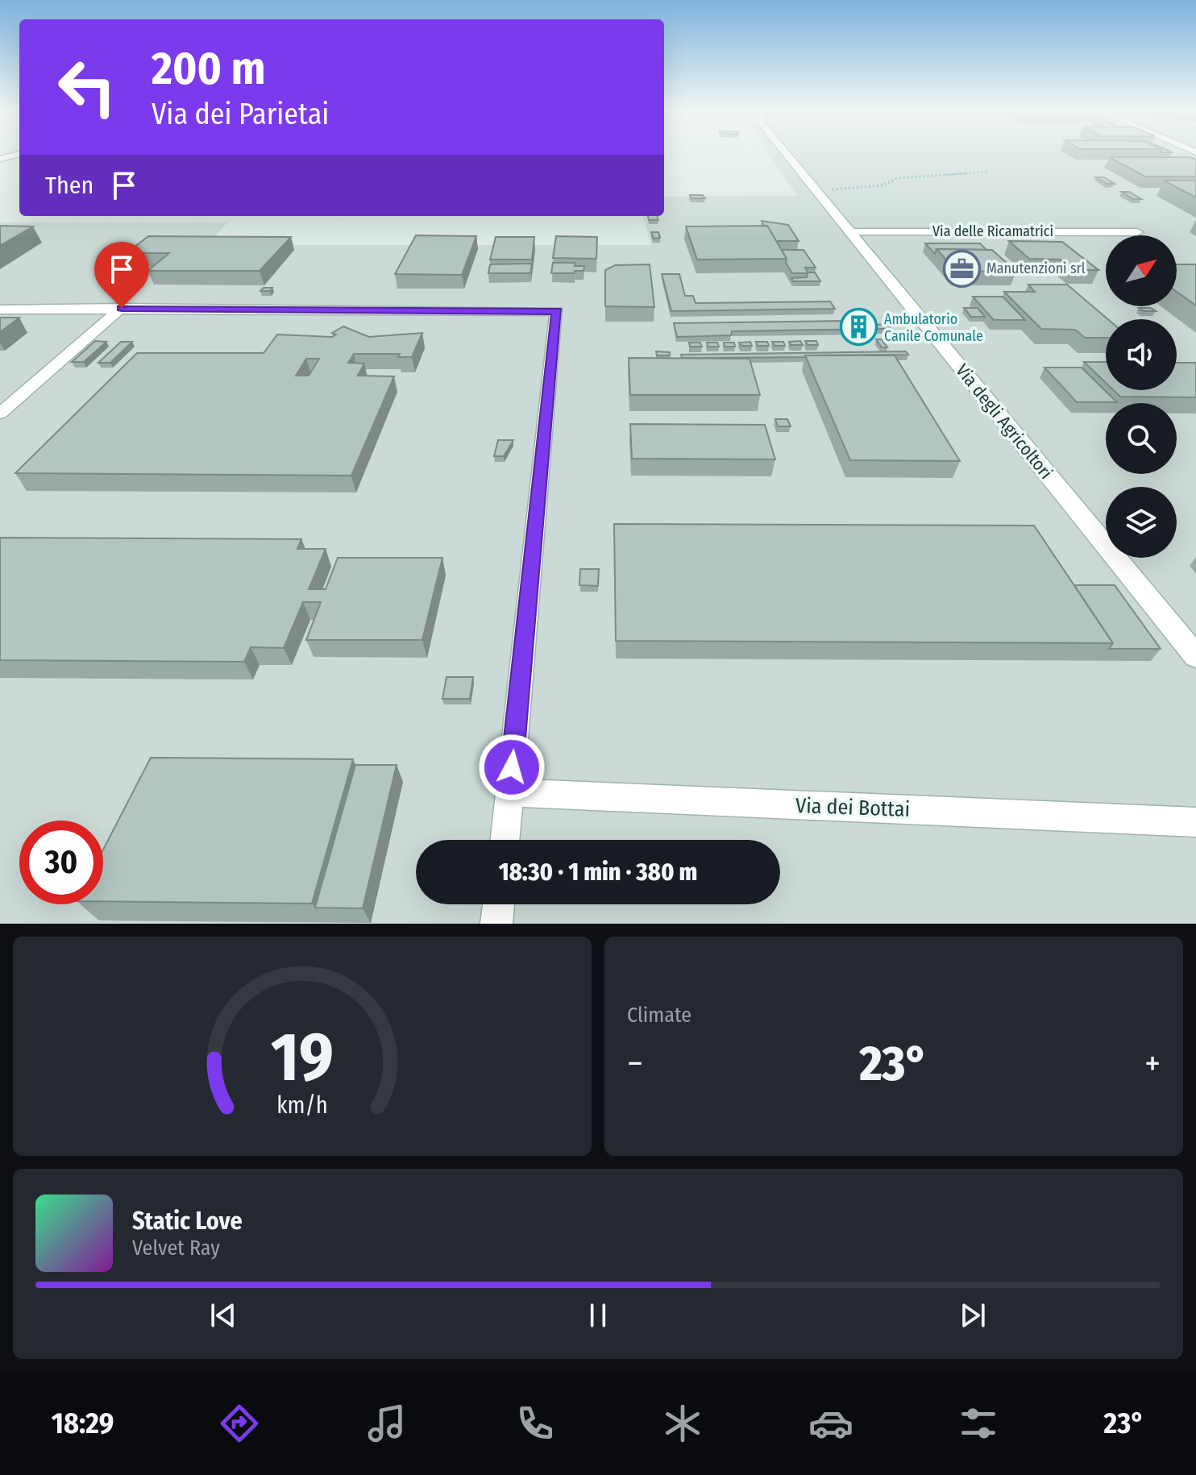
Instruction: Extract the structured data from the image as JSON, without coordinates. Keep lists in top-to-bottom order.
{
  "streets": {
    "street": ["Via delle Ricamatrici", "Via degli Agricoltori", "Via dei Bottai"]
  },
  "crossings": [
    ["Via delle Ricamatrici", "Via degli Agricoltori"]
  ],
  "places": {
    "office": ["Manutenzioni srl"],
    "building": ["Ambulatorio Canile Comunale"]
  },
  "north": "top right",
  "page": {
    "turn": ["200 m", "Via dei Parietai"],
    "then": "Then",
    "limit": "30",
    "trip": "18:30 · 1 min · 380 m",
    "tile": "Climate",
    "heat": ["−", "23°", "+"],
    "song": ["Static Love", "Velvet Ray"],
    "tabs": ["18:29", "23°"],
    "gauge": ["19", "km/h"]
  }
}
